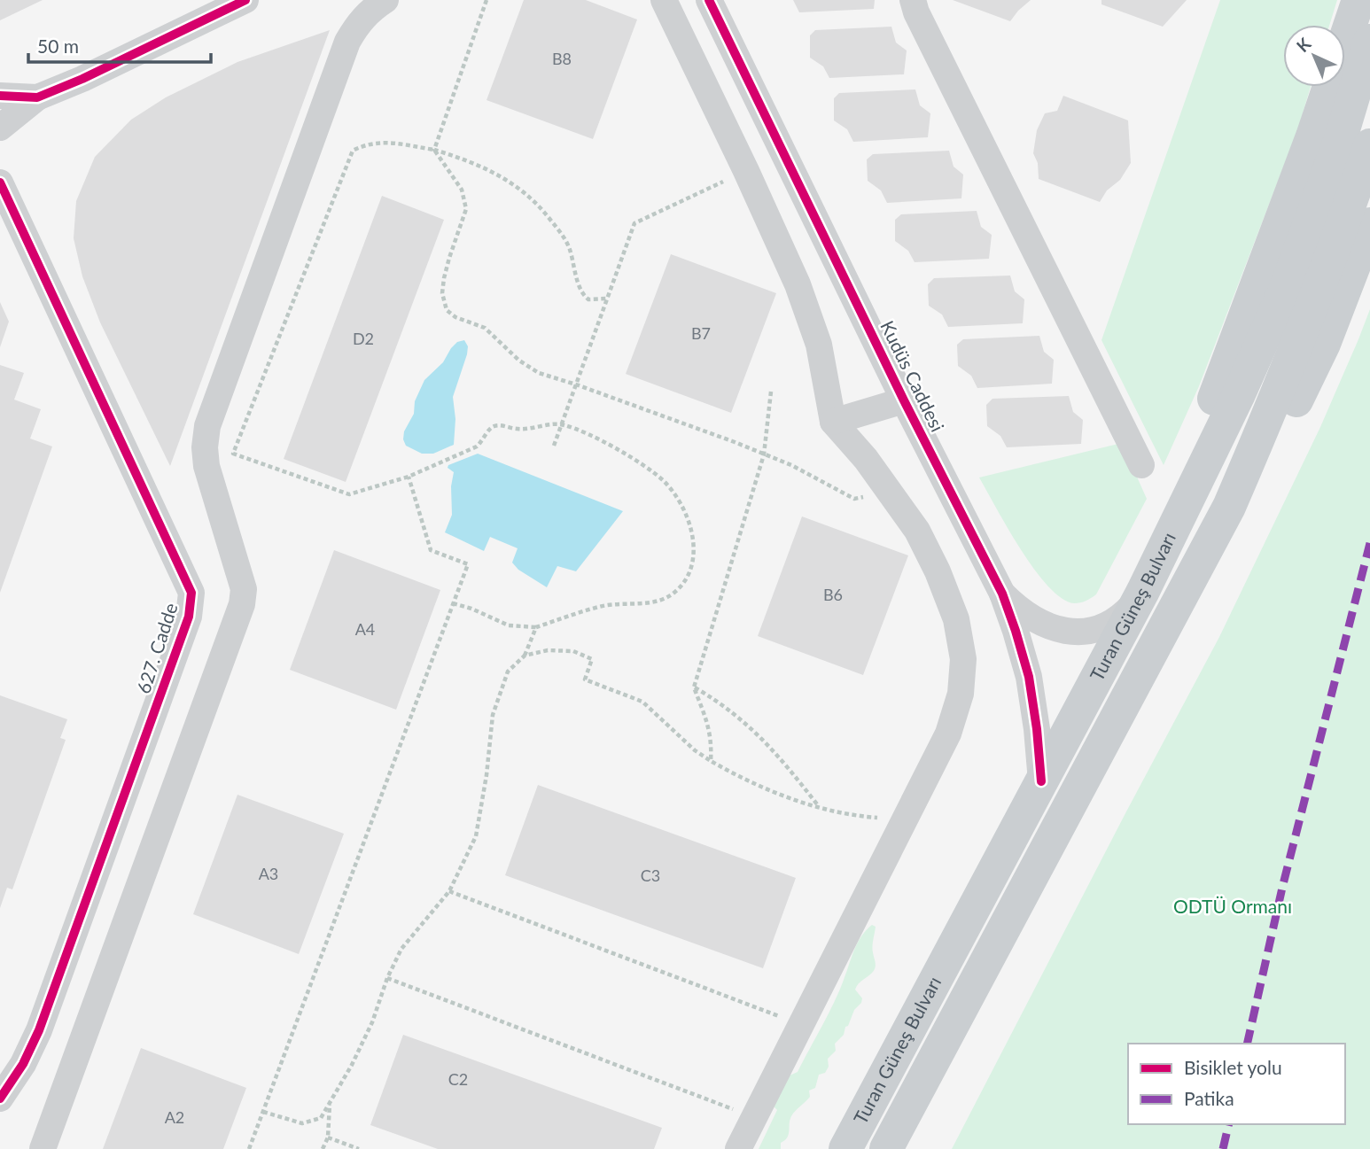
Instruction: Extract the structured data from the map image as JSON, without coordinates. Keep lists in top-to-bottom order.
{
  "streets": {
    "main road": ["Turan Güneş Bulvarı"],
    "street": ["Kudüs Caddesi", "627. Cadde"]
  },
  "crossings": [
    ["Kudüs Caddesi", "Turan Güneş Bulvarı"]
  ],
  "parks": ["ODTÜ Ormanı"],
  "house_numbers": [
    "B8",
    "B7",
    "D2",
    "B6",
    "A4",
    "A3",
    "C3",
    "C2",
    "A2"
  ],
  "legend": ["Bisiklet yolu", "Patika"],
  "scale_bar": "50 m",
  "north": "top left"
}
